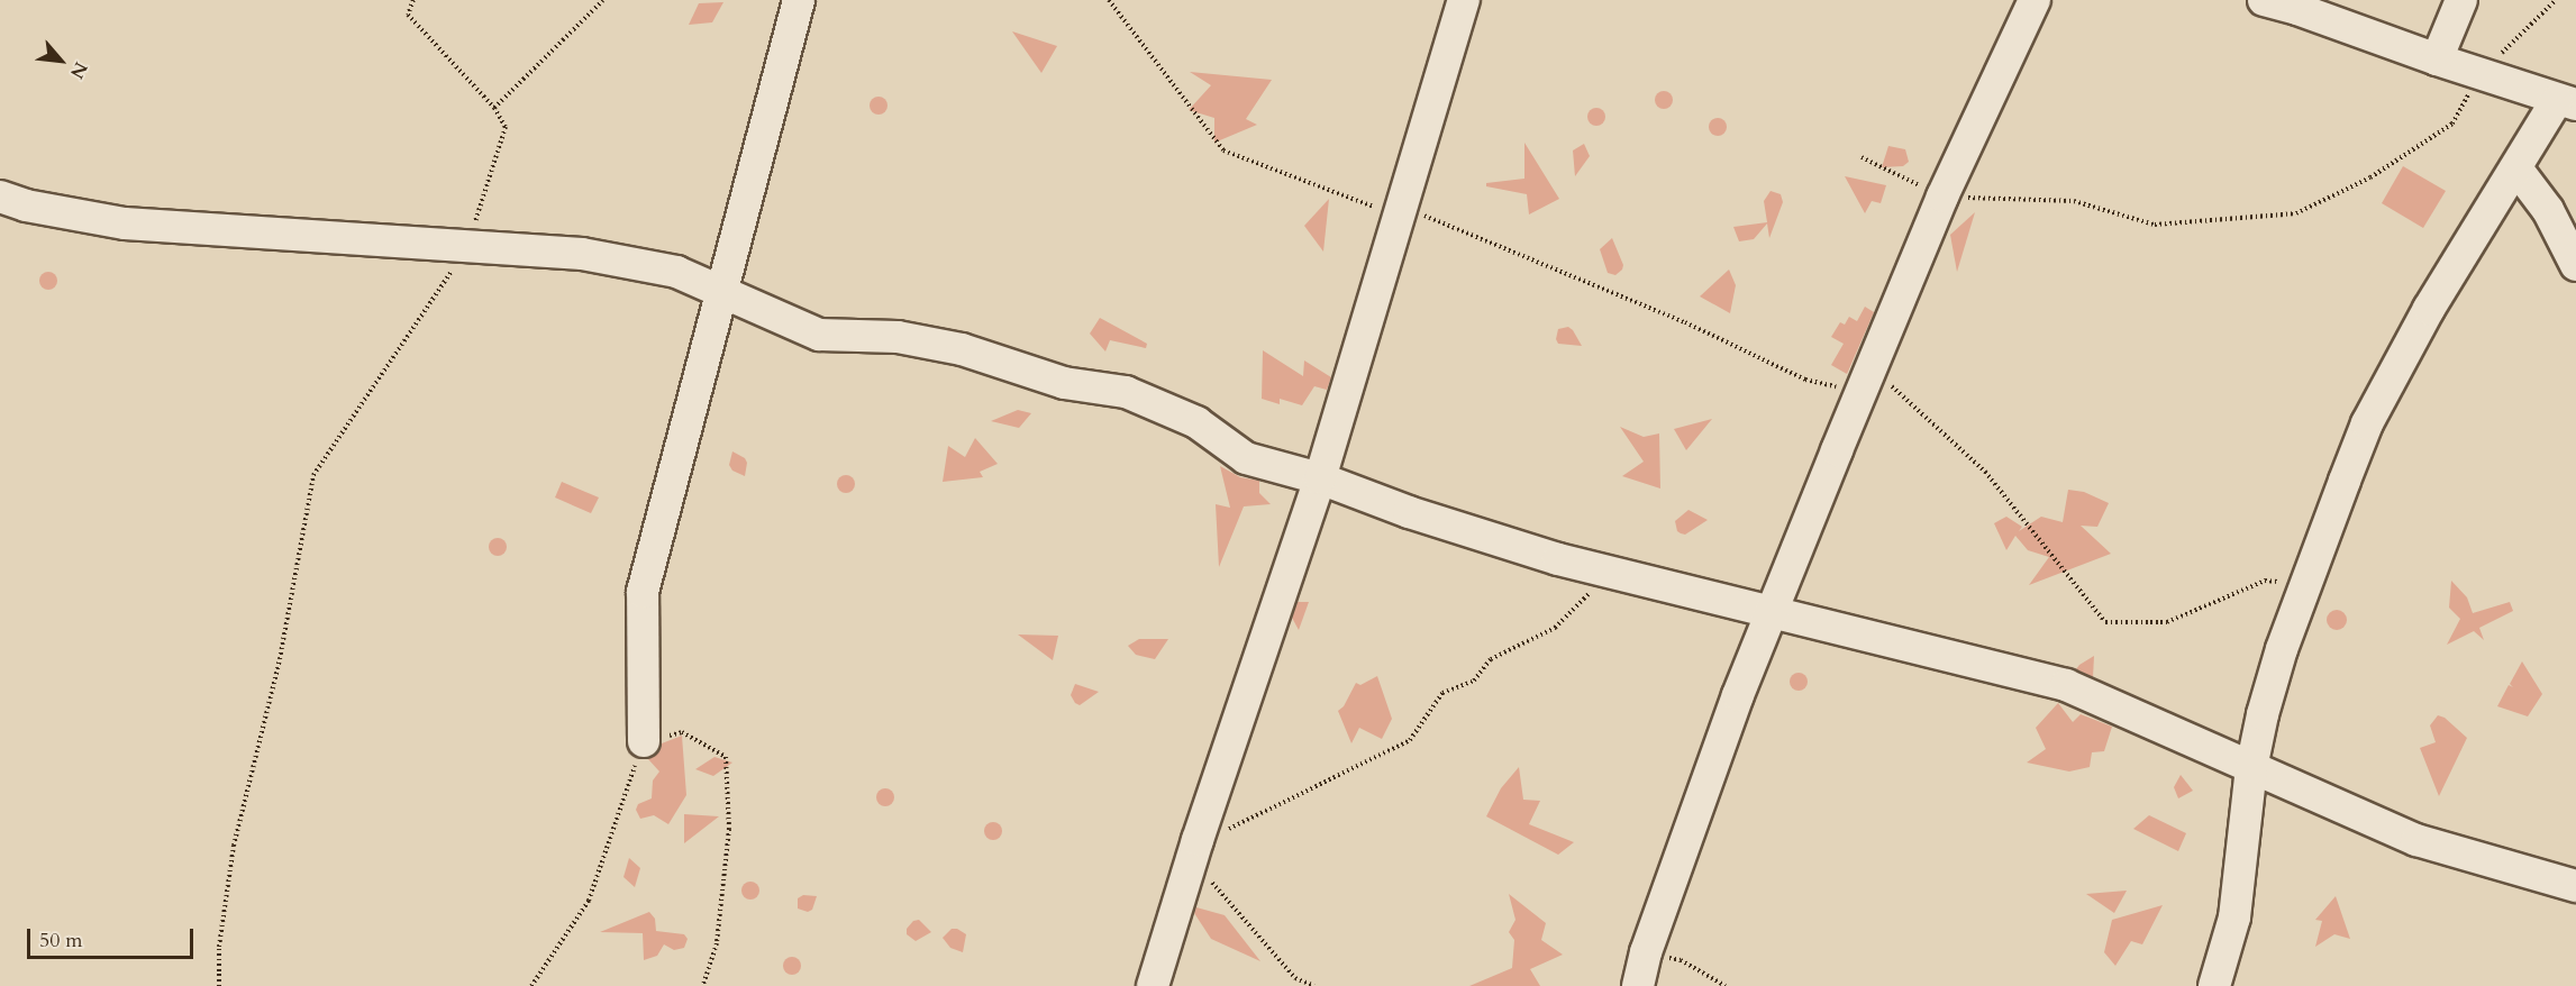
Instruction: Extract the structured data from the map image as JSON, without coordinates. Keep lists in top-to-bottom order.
{
  "scale_bar": "50 m",
  "north": "bottom right"
}
